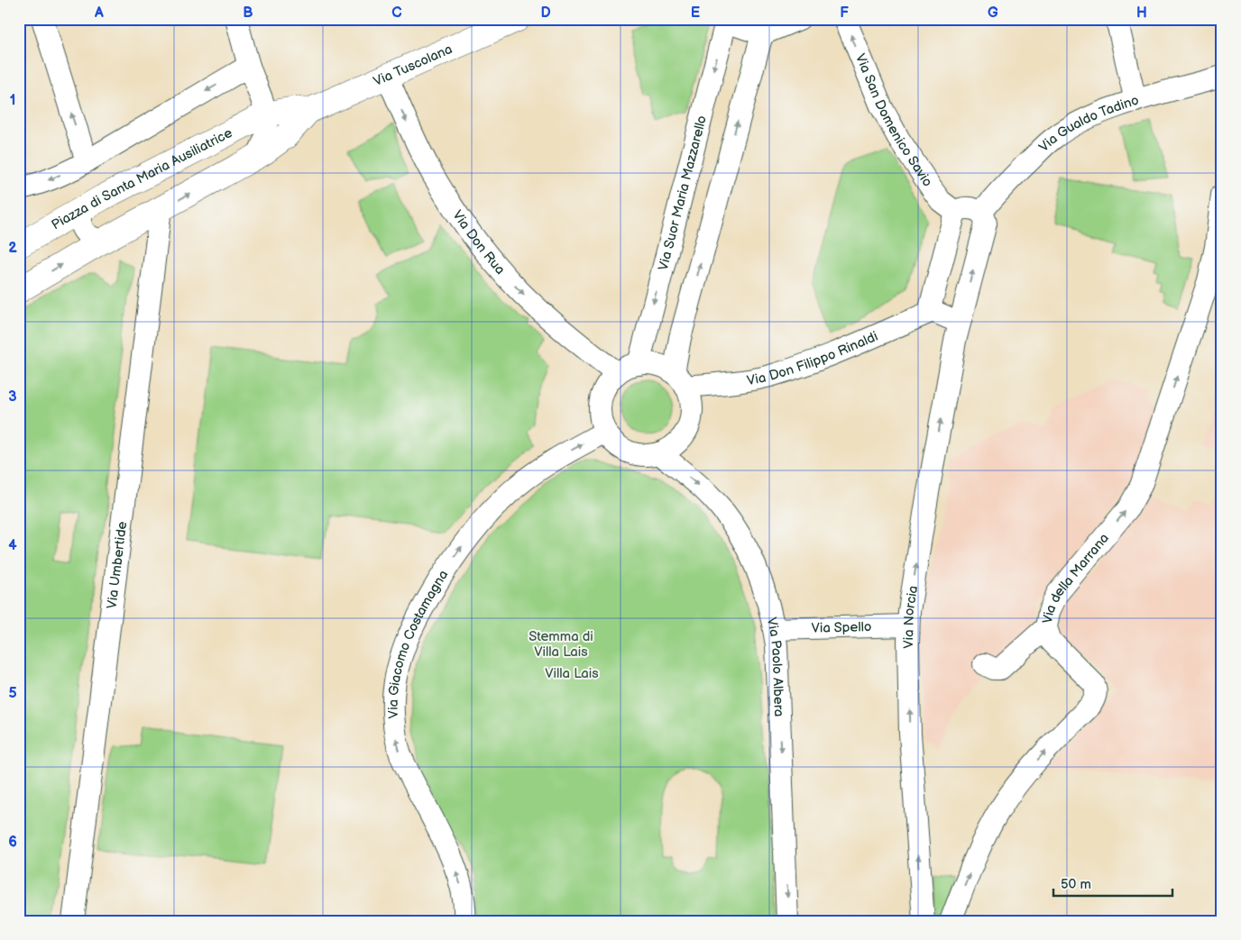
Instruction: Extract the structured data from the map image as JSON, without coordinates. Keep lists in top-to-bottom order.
{
  "streets": {
    "main road": ["Via Tuscolana", "Piazza di Santa Maria Ausiliatrice"],
    "street": [
      "Via San Domenico Savio",
      "Via Gualdo Tadino",
      "Via Suor Maria Mazzarello",
      "Via Don Rua",
      "Via Don Filippo Rinaldi",
      "Via Umbertide",
      "Via della Marrana",
      "Via Norcia",
      "Via Spello",
      "Via Giacomo Costamagna",
      "Via Paolo Albera"
    ]
  },
  "crossings": [
    ["Via Tuscolana", "Piazza di Santa Maria Ausiliatrice"],
    ["Via Tuscolana", "Via Don Rua"],
    ["Via Gualdo Tadino", "Via Norcia"],
    ["Via Suor Maria Mazzarello", "Via Don Rua"],
    ["Via Suor Maria Mazzarello", "Via Don Filippo Rinaldi"],
    ["Via Suor Maria Mazzarello", "Via Giacomo Costamagna"],
    ["Via Suor Maria Mazzarello", "Via Paolo Albera"],
    ["Via Don Rua", "Via Don Filippo Rinaldi"],
    ["Via Don Rua", "Via Giacomo Costamagna"],
    ["Via Don Rua", "Via Paolo Albera"],
    ["Via Don Filippo Rinaldi", "Via Giacomo Costamagna"],
    ["Via Don Filippo Rinaldi", "Via Paolo Albera"],
    ["Via Norcia", "Via Spello"],
    ["Via Spello", "Via Paolo Albera"],
    ["Via Giacomo Costamagna", "Via Paolo Albera"]
  ],
  "one_way": [
    "Via San Domenico Savio",
    "Via Don Rua",
    "Via della Marrana",
    "Via Norcia",
    "Via Giacomo Costamagna",
    "Via Paolo Albera"
  ],
  "parks": ["Stemma di Villa Lais", "Villa Lais"],
  "scale_bar": "50 m",
  "grid": {
    "columns": [
      "A",
      "B",
      "C",
      "D",
      "E",
      "F",
      "G",
      "H"
    ],
    "rows": [
      "1",
      "2",
      "3",
      "4",
      "5",
      "6"
    ]
  }
}
